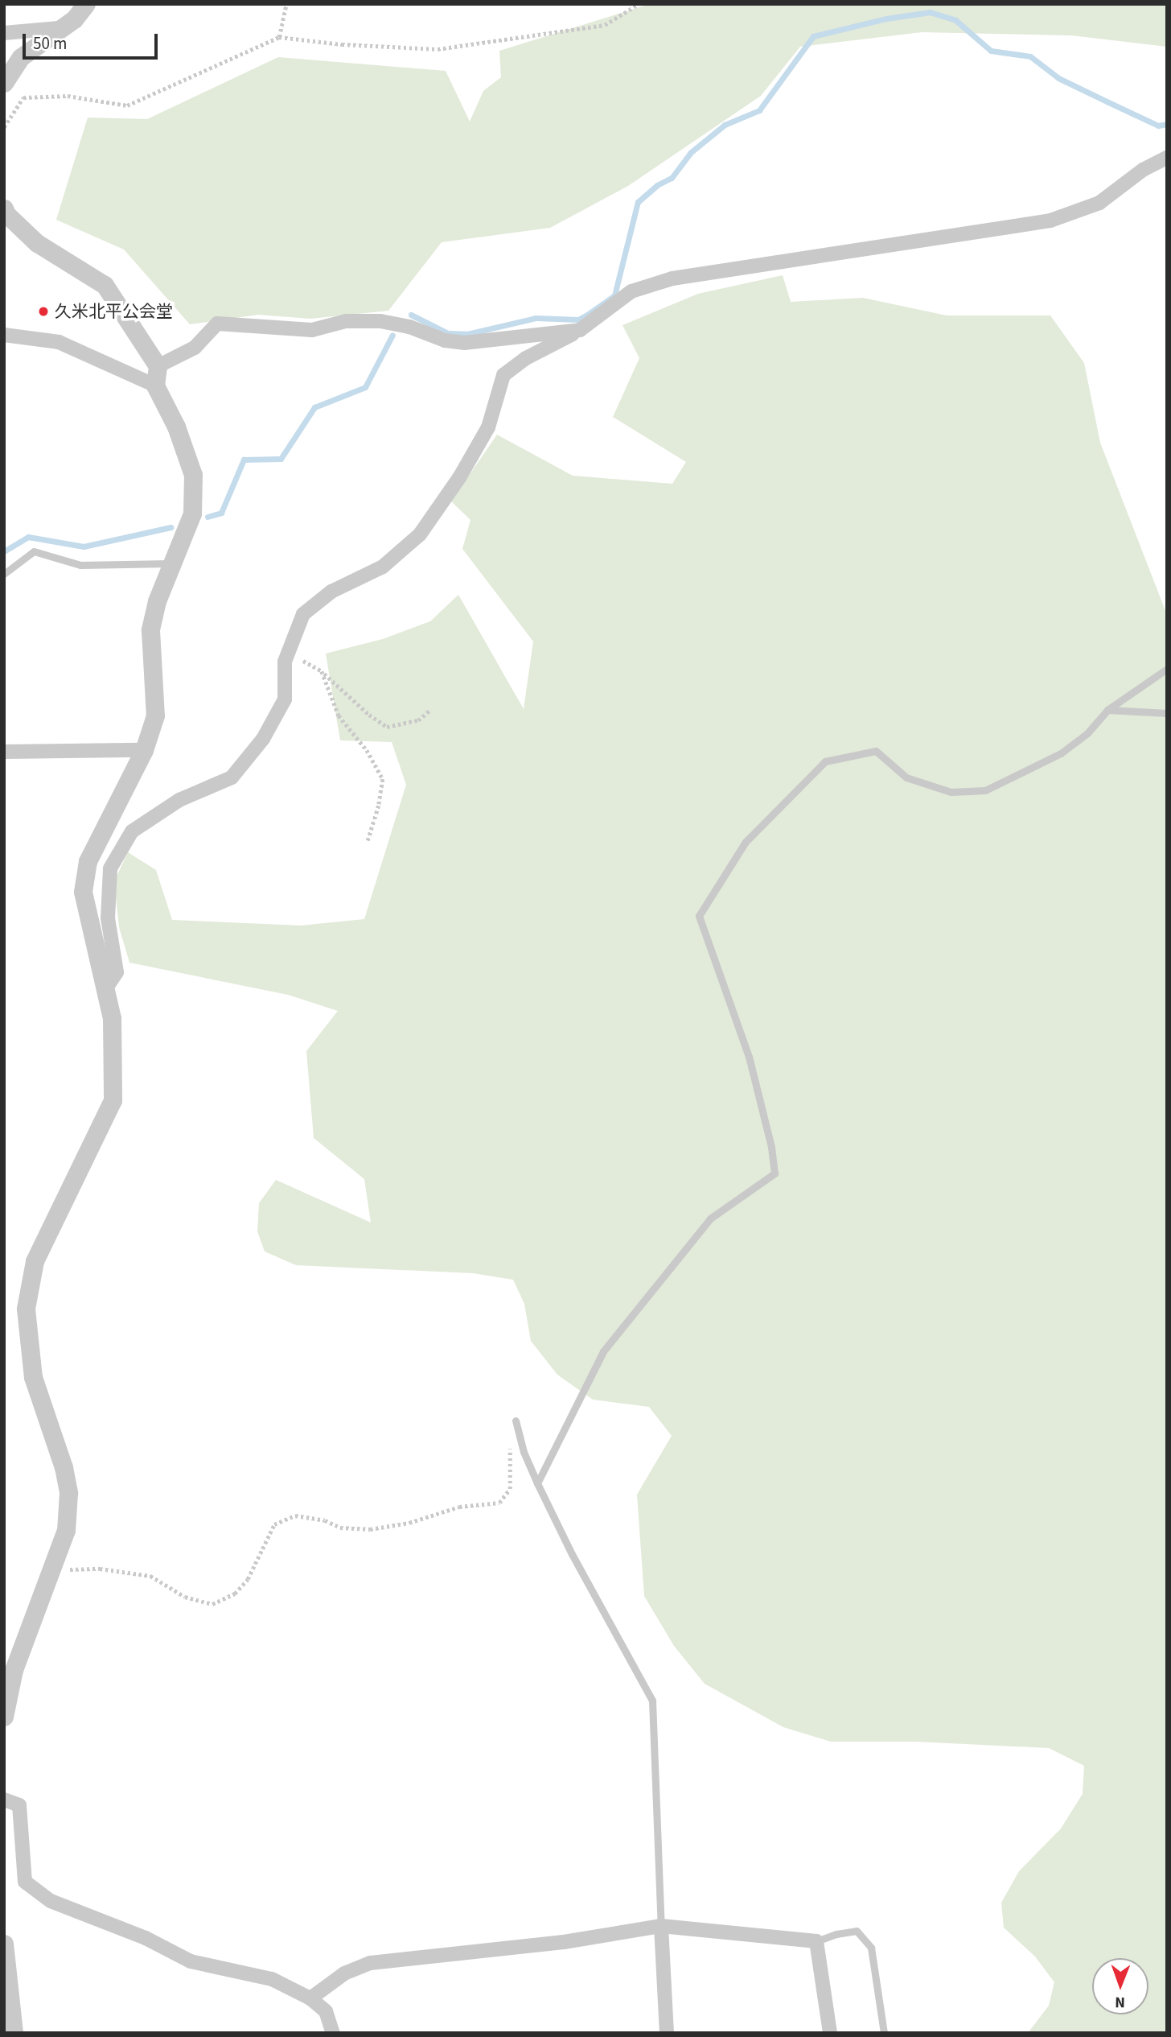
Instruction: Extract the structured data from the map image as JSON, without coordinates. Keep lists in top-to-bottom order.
{
  "places": ["久米北平公会堂"],
  "scale_bar": "50 m",
  "north": "bottom"
}
